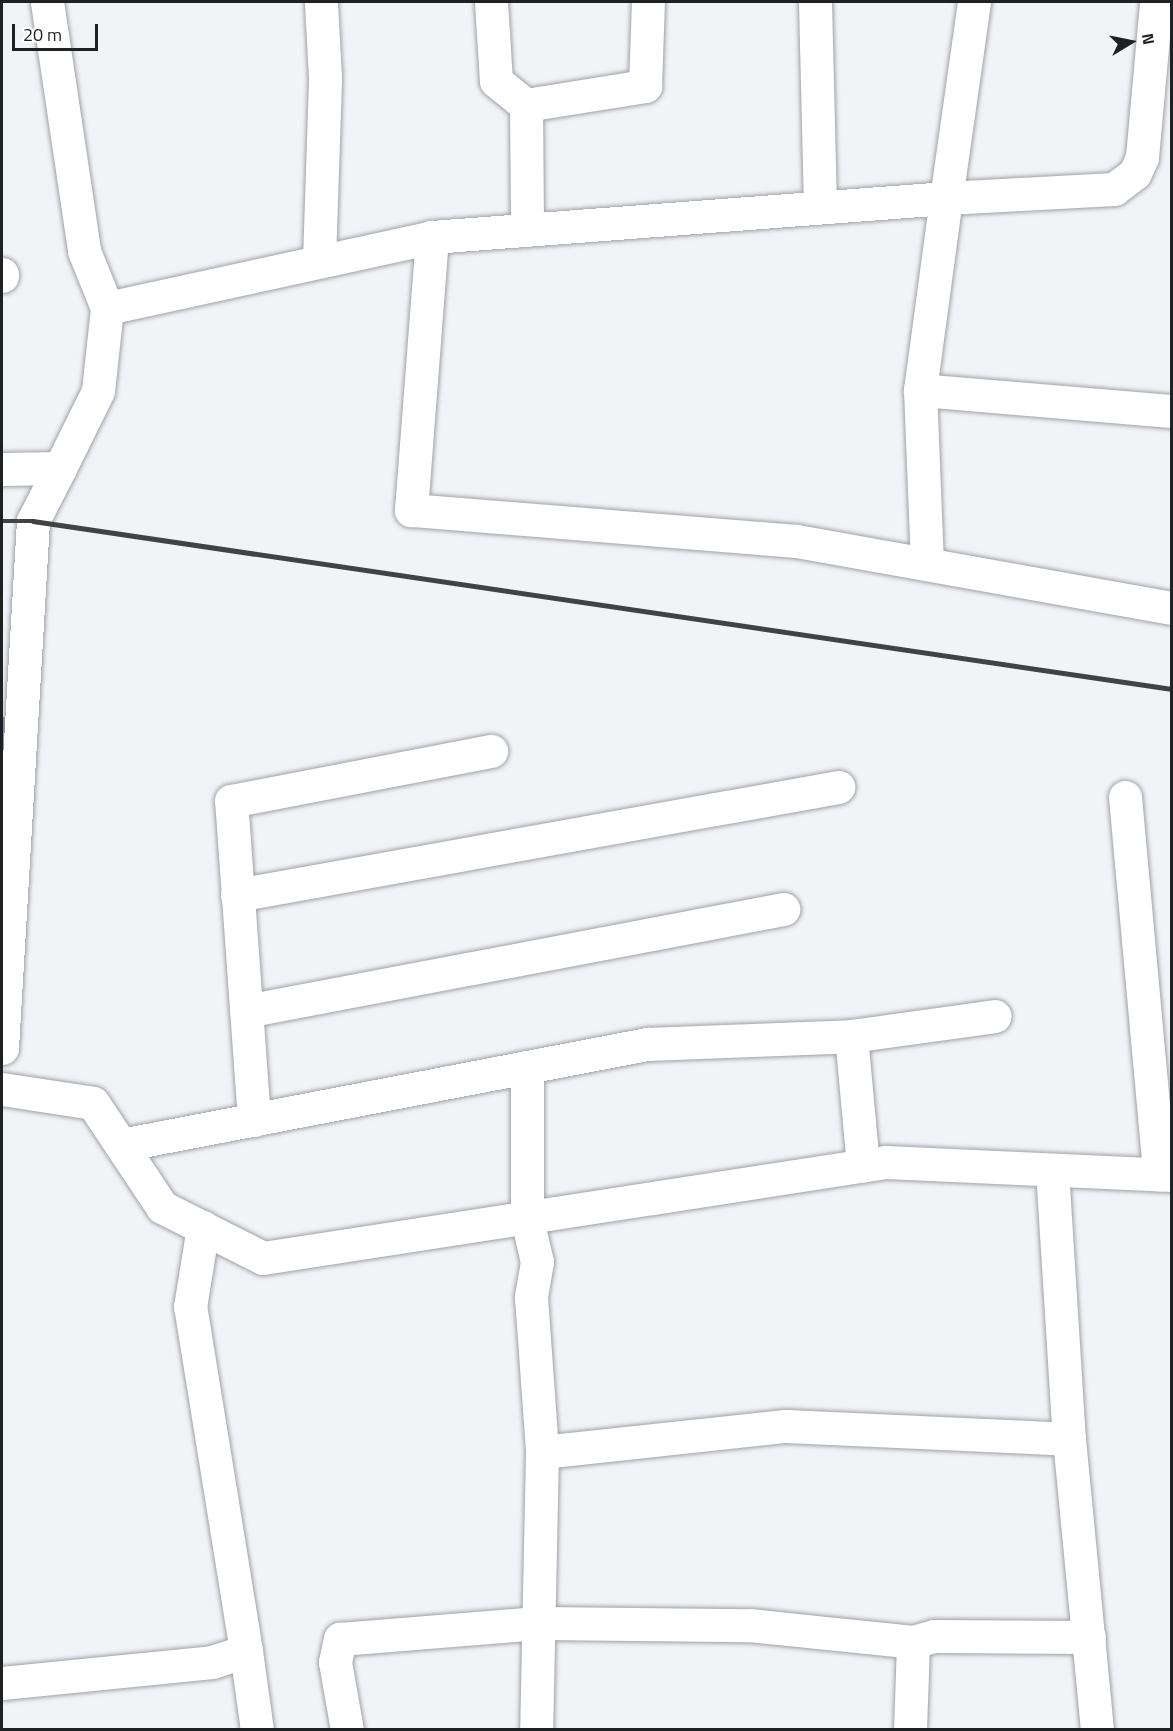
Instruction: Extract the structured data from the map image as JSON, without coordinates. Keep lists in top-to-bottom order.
{
  "scale_bar": "20 m",
  "north": "right"
}
